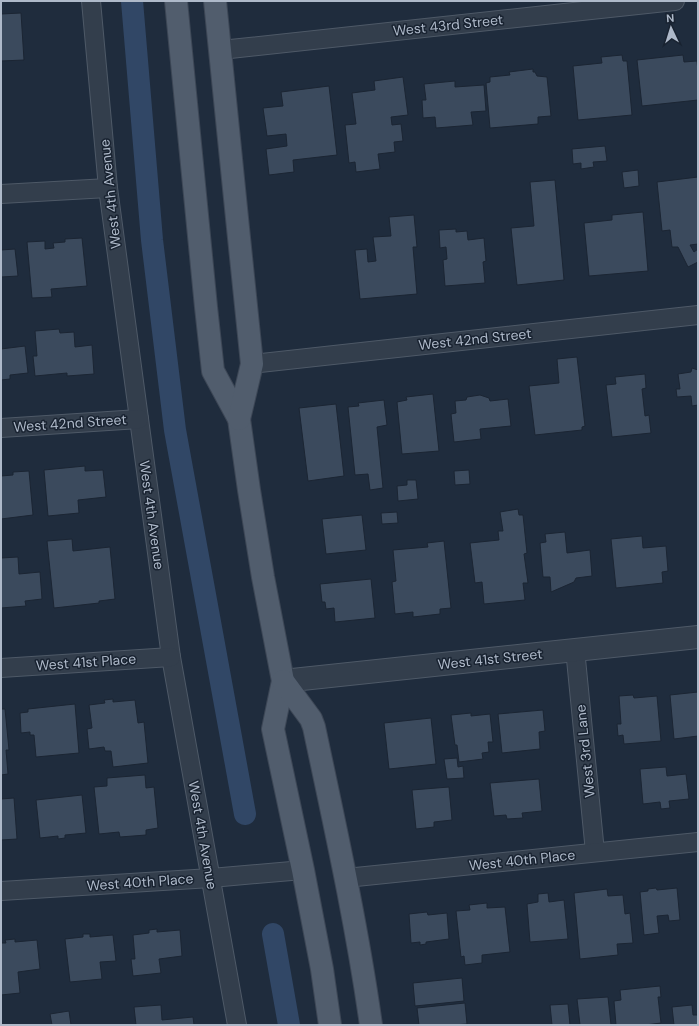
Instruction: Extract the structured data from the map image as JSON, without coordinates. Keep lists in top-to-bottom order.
{
  "streets": {
    "street": [
      "West 43rd Street",
      "West 4th Avenue",
      "West 42nd Street",
      "West 41st Street",
      "West 41st Place",
      "West 3rd Lane",
      "West 40th Place"
    ]
  },
  "crossings": [
    ["West 4th Avenue", "West 42nd Street"],
    ["West 4th Avenue", "West 41st Place"],
    ["West 4th Avenue", "West 40th Place"],
    ["West 41st Street", "West 3rd Lane"],
    ["West 3rd Lane", "West 40th Place"]
  ],
  "north": "top"
}
